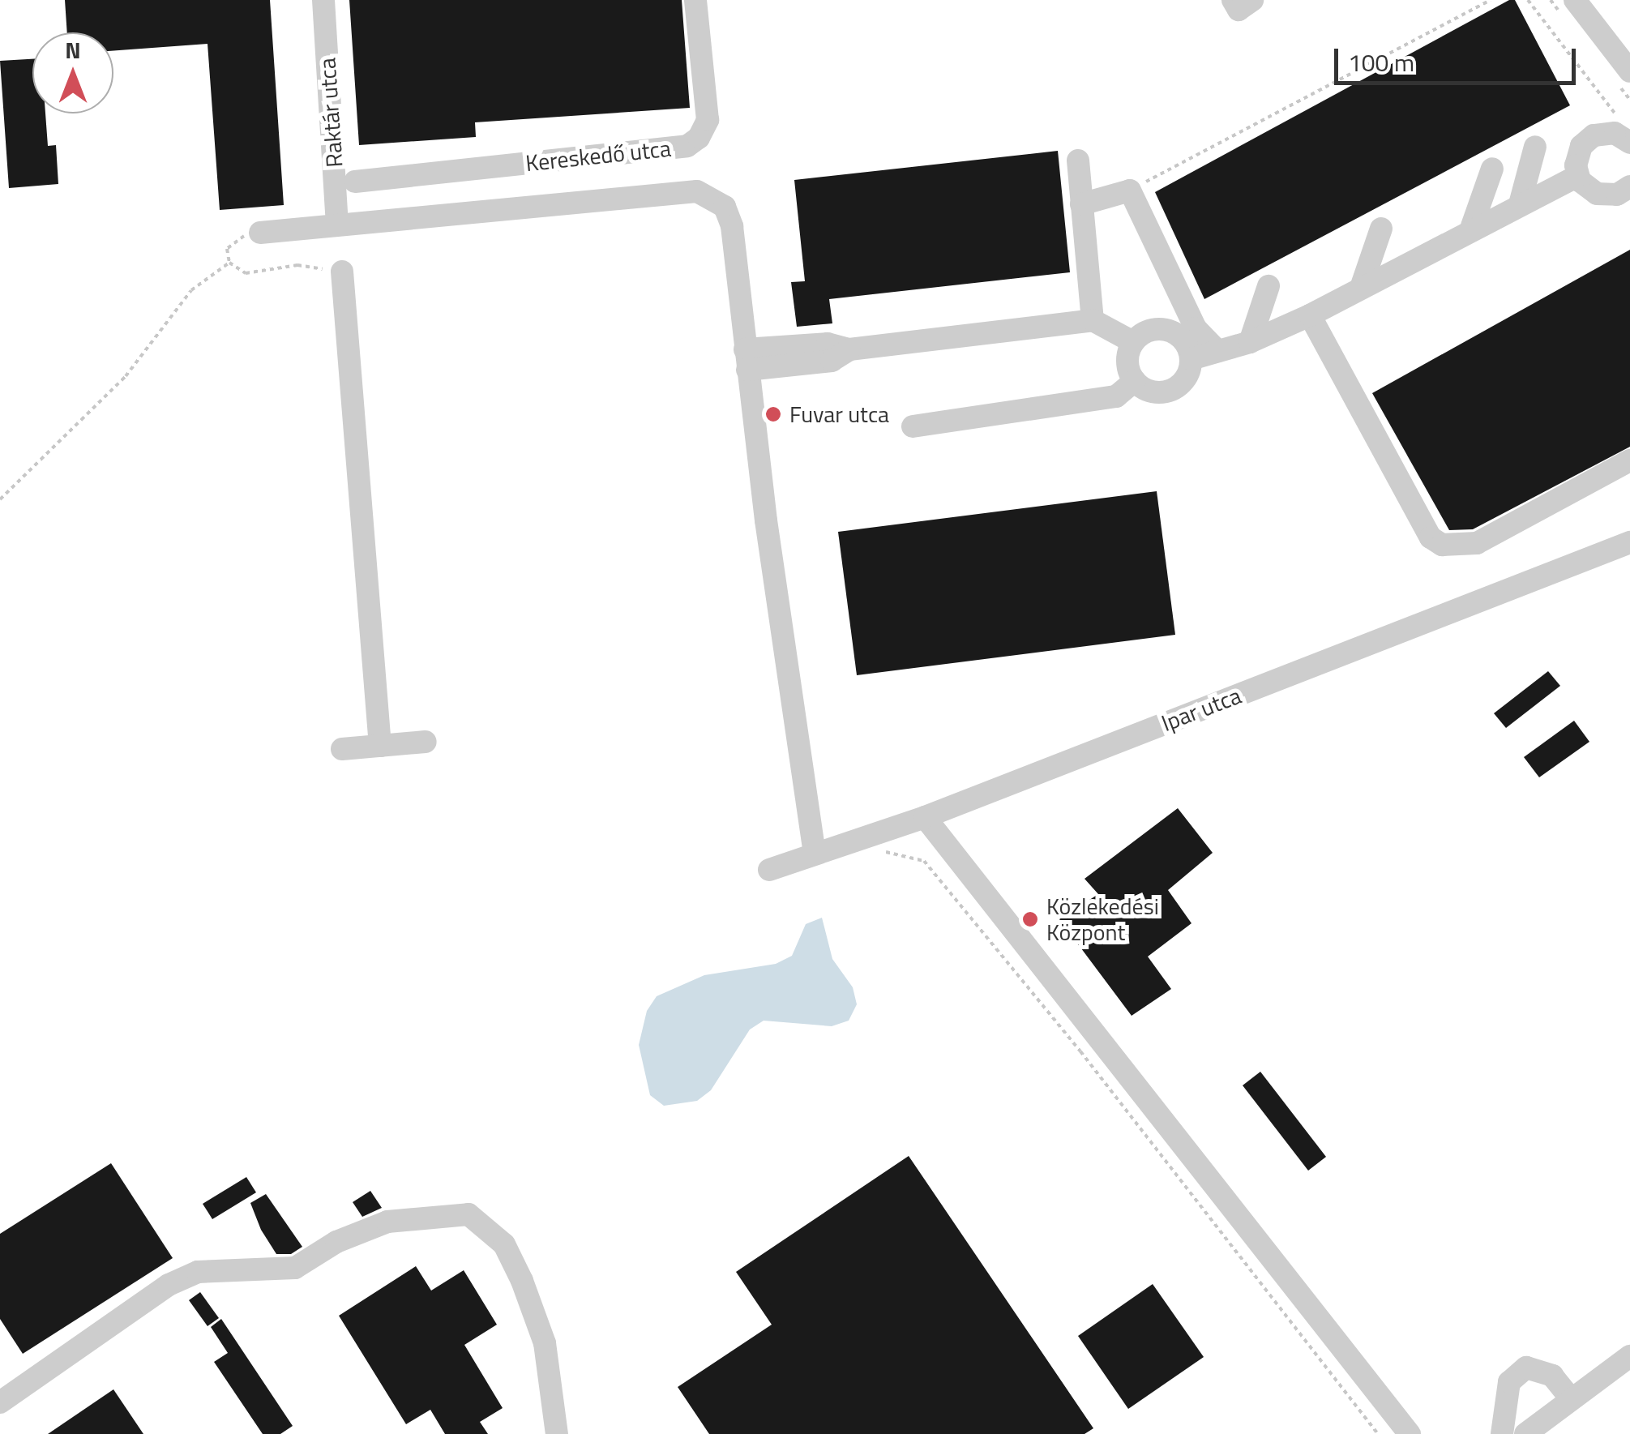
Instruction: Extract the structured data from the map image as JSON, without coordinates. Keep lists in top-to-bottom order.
{
  "streets": {
    "street": ["Raktár utca", "Kereskedő utca", "Ipar utca"]
  },
  "places": ["Fuvar utca", "Közlekedési Központ"],
  "scale_bar": "100 m",
  "north": "top"
}
